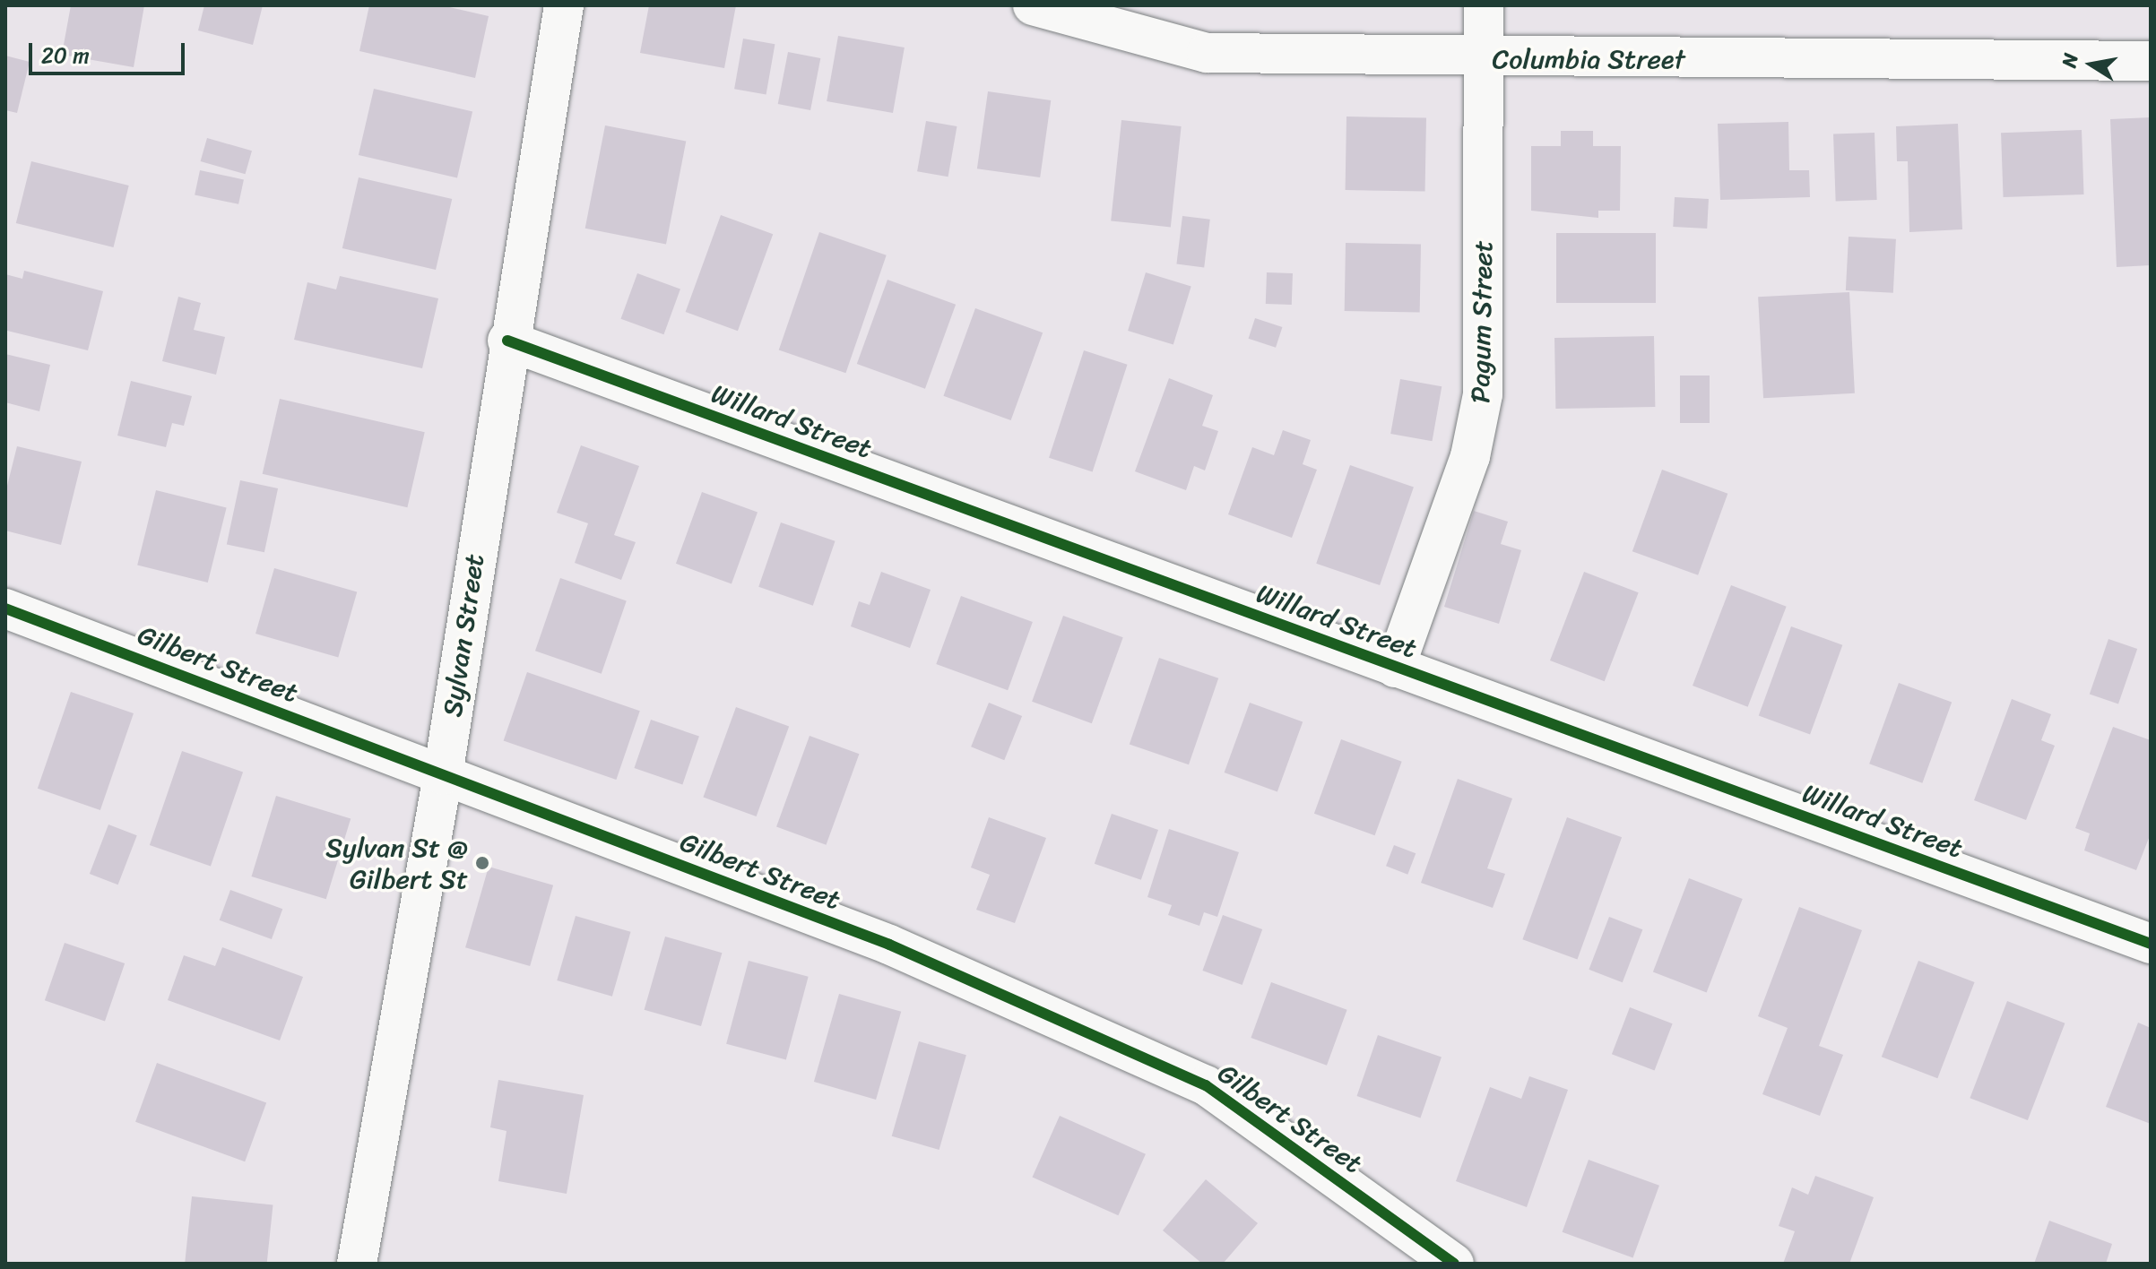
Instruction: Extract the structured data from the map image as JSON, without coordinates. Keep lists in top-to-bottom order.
{
  "streets": {
    "street": [
      "Columbia Street",
      "Pagum Street",
      "Willard Street",
      "Sylvan Street",
      "Gilbert Street"
    ]
  },
  "crossings": [
    ["Columbia Street", "Pagum Street"],
    ["Pagum Street", "Willard Street"],
    ["Willard Street", "Sylvan Street"],
    ["Sylvan Street", "Gilbert Street"]
  ],
  "places": ["Sylvan St @ Gilbert St"],
  "scale_bar": "20 m",
  "north": "left"
}
